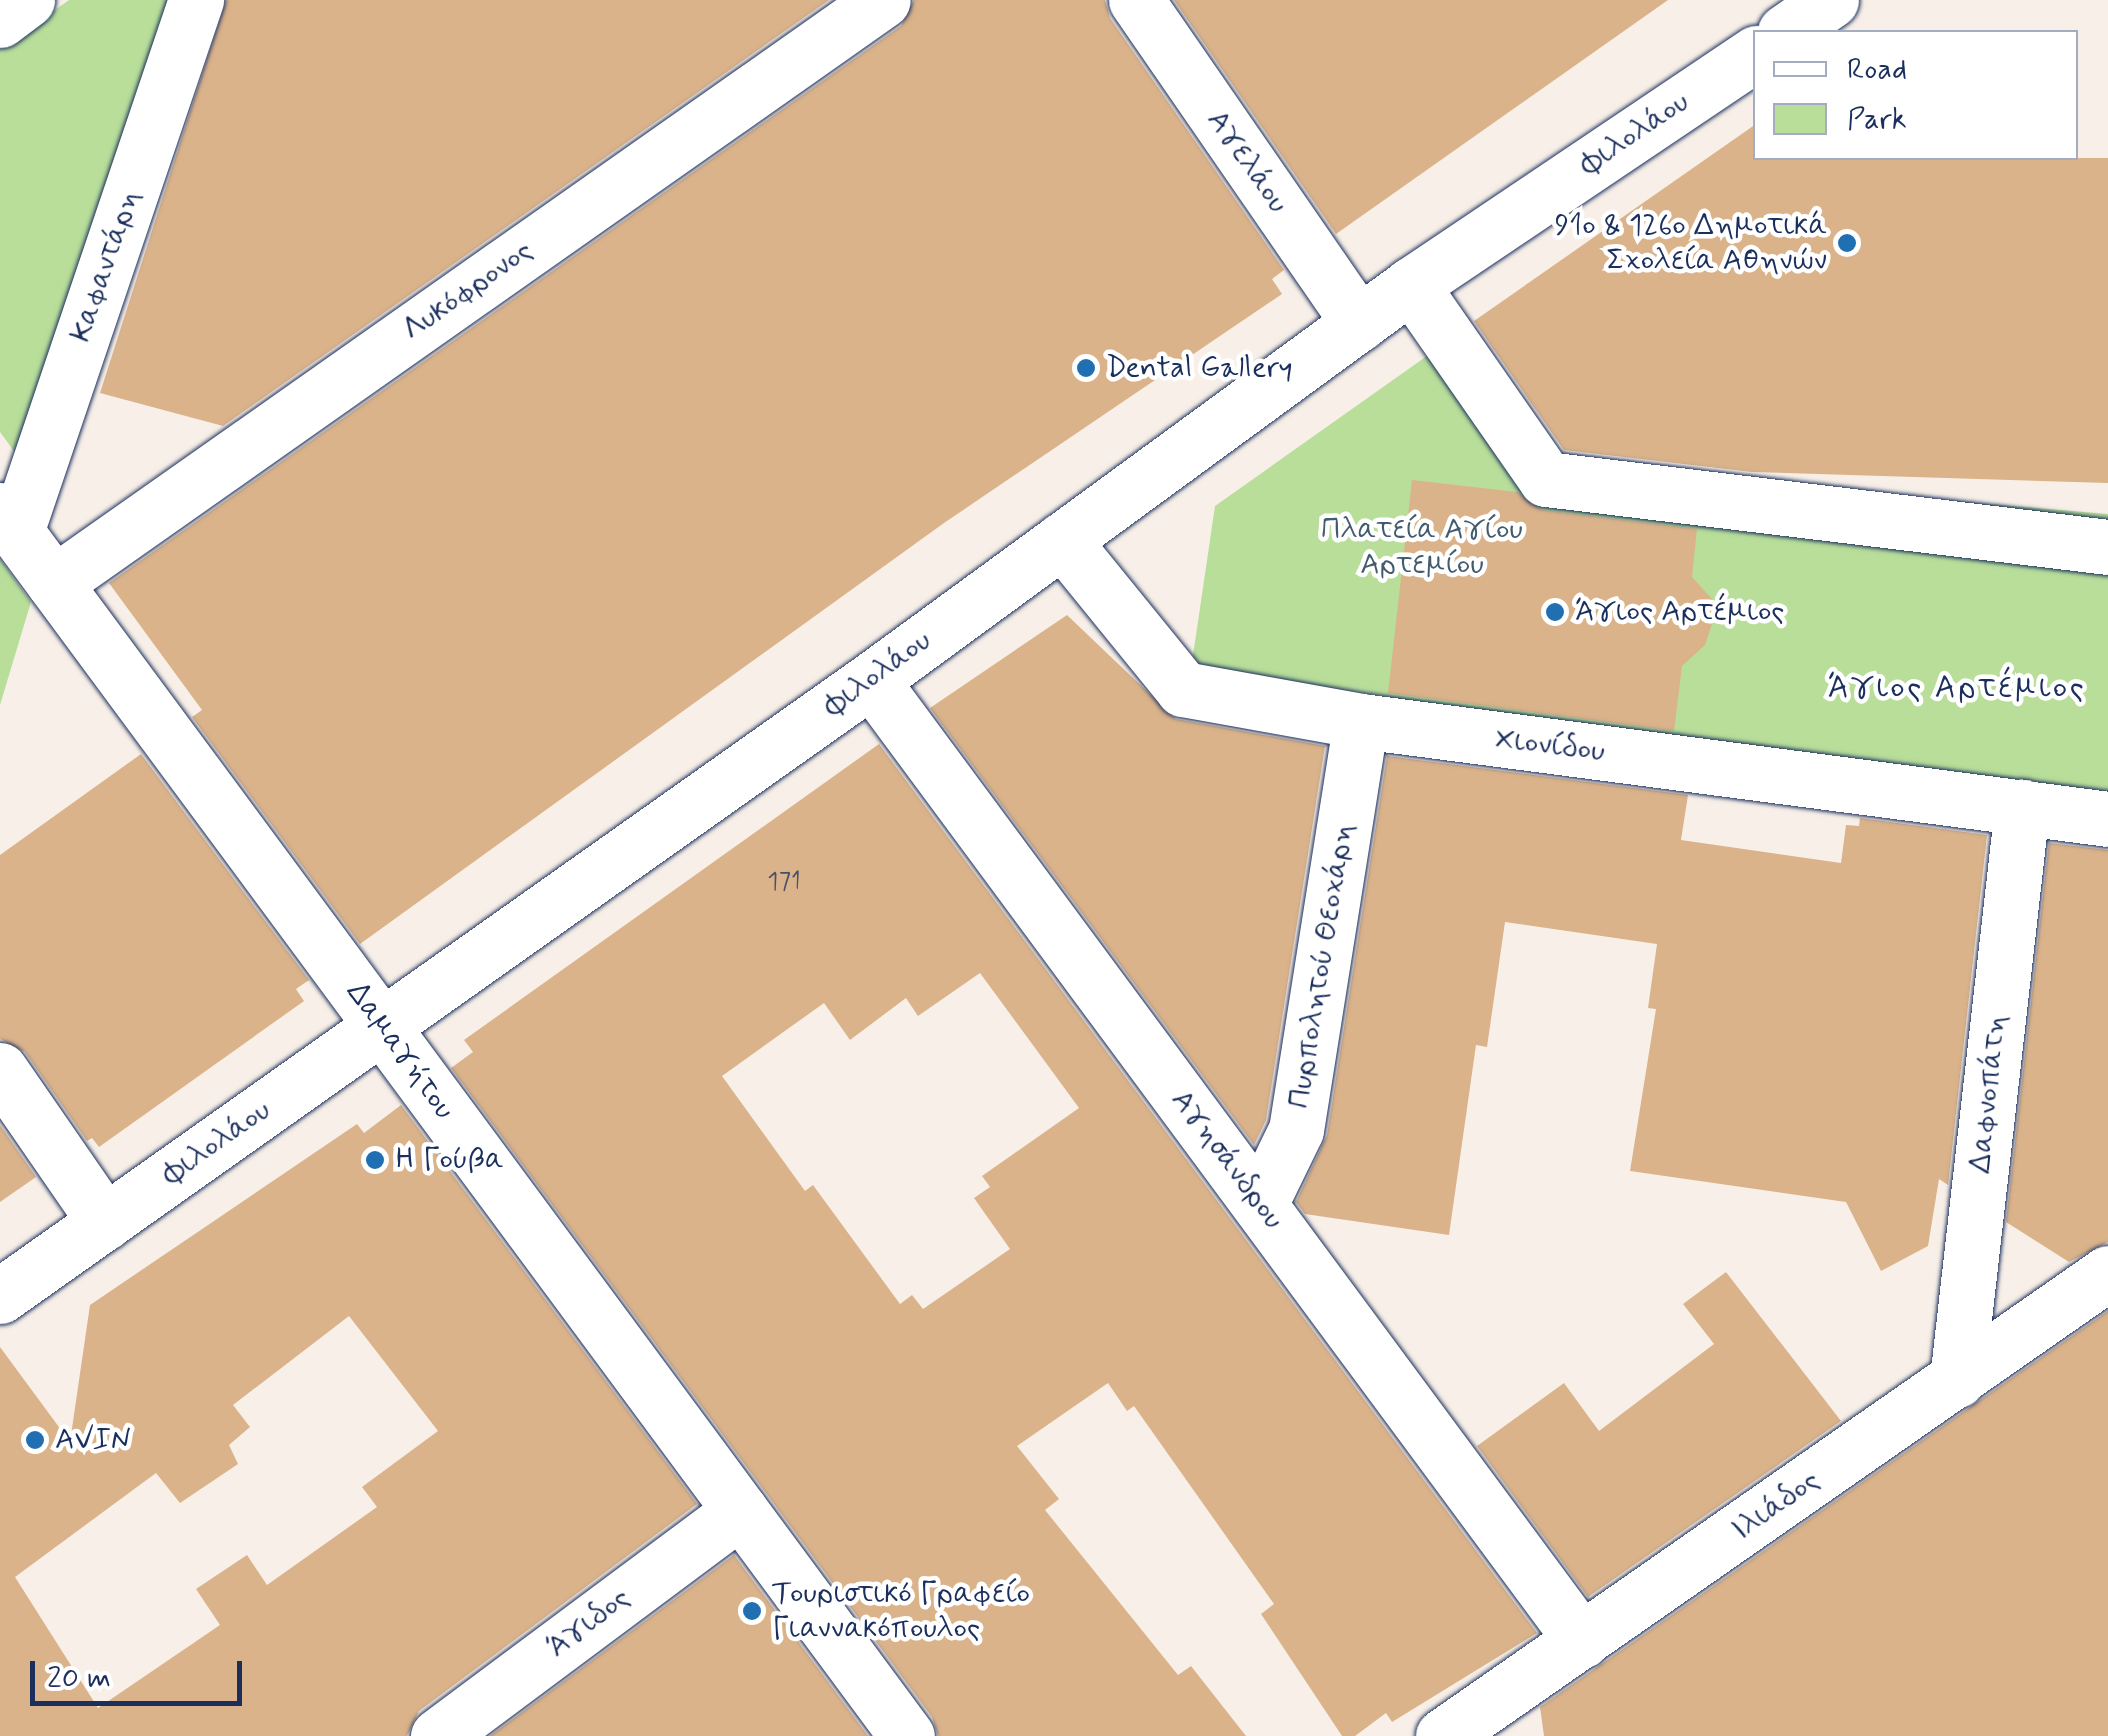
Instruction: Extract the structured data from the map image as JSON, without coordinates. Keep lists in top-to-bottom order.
{
  "streets": {
    "street": [
      "Φιλολάου",
      "Αγελάου",
      "Καφαντάρη",
      "Λυκόφρονος",
      "Χιονίδου",
      "Πυρπολητού Θεοχάρη",
      "Δαμαγήτου",
      "Δαφνοπάτη",
      "Αγησάνδρου",
      "Ιλιάδος",
      "Άγιδος"
    ]
  },
  "crossings": [
    ["Φιλολάου", "Αγελάου"],
    ["Φιλολάου", "Χιονίδου"],
    ["Φιλολάου", "Δαμαγήτου"],
    ["Φιλολάου", "Αγησάνδρου"],
    ["Καφαντάρη", "Δαμαγήτου"],
    ["Λυκόφρονος", "Δαμαγήτου"],
    ["Χιονίδου", "Πυρπολητού Θεοχάρη"],
    ["Χιονίδου", "Δαφνοπάτη"],
    ["Πυρπολητού Θεοχάρη", "Αγησάνδρου"],
    ["Δαμαγήτου", "Άγιδος"],
    ["Δαφνοπάτη", "Ιλιάδος"],
    ["Αγησάνδρου", "Ιλιάδος"]
  ],
  "districts": ["Άγιος Αρτέμιος"],
  "parks": ["Πλατεία Αγίου Αρτεμίου"],
  "places": [
    "91ο & 126ο Δημοτικά Σχολεία Αθηνών",
    "Dental Gallery",
    "Άγιος Αρτέμιος",
    "Η Γούβα",
    "AVIN",
    "Τουριστικό Γραφείο Γιαννακόπουλος"
  ],
  "house_numbers": ["171"],
  "legend": ["Road", "Park"],
  "scale_bar": "20 m"
}
